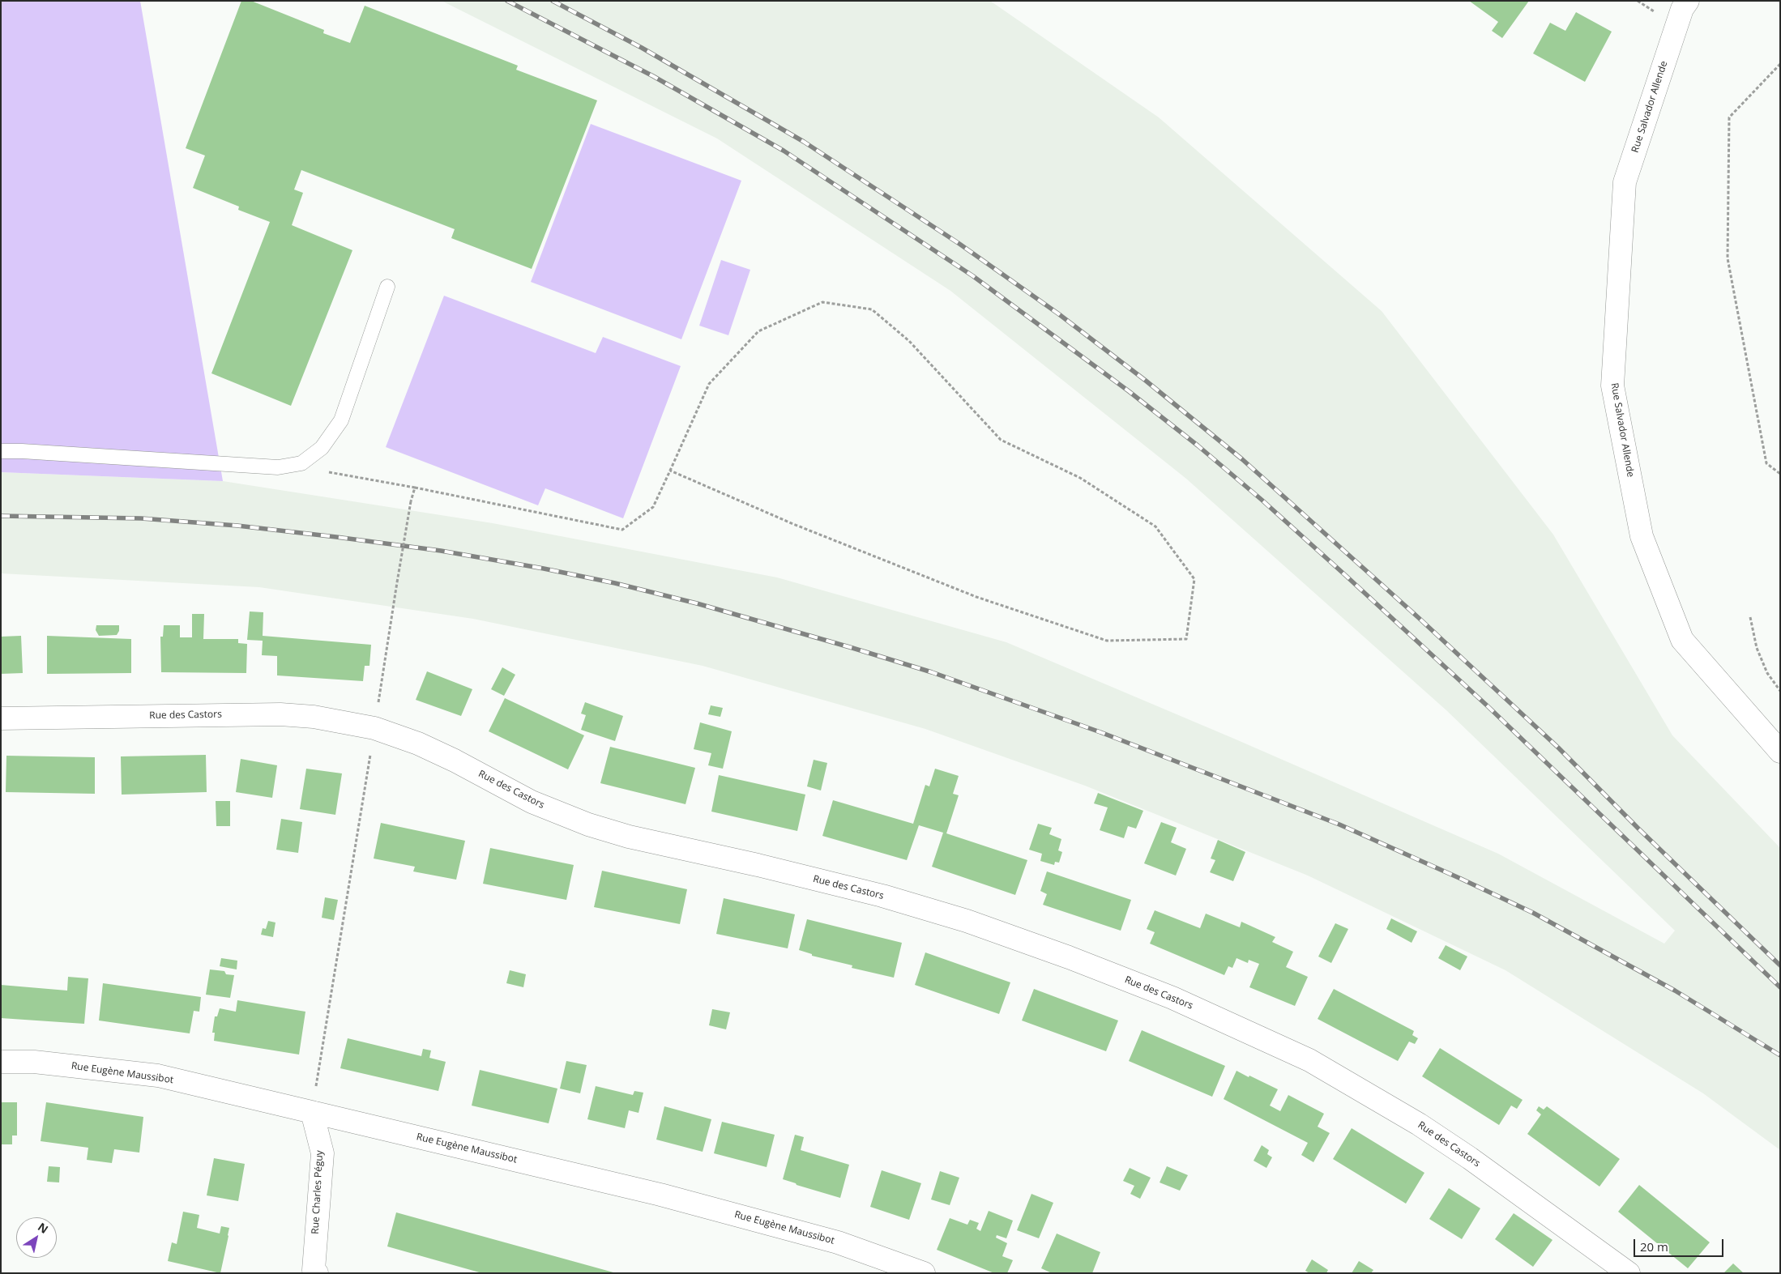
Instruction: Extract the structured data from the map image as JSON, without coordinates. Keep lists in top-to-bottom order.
{
  "streets": {
    "street": [
      "Rue Salvador Allende",
      "Rue des Castors",
      "Rue Eugène Maussibot",
      "Rue Charles Péguy"
    ]
  },
  "crossings": [
    ["Rue Eugène Maussibot", "Rue Charles Péguy"]
  ],
  "scale_bar": "20 m",
  "north": "top right"
}
